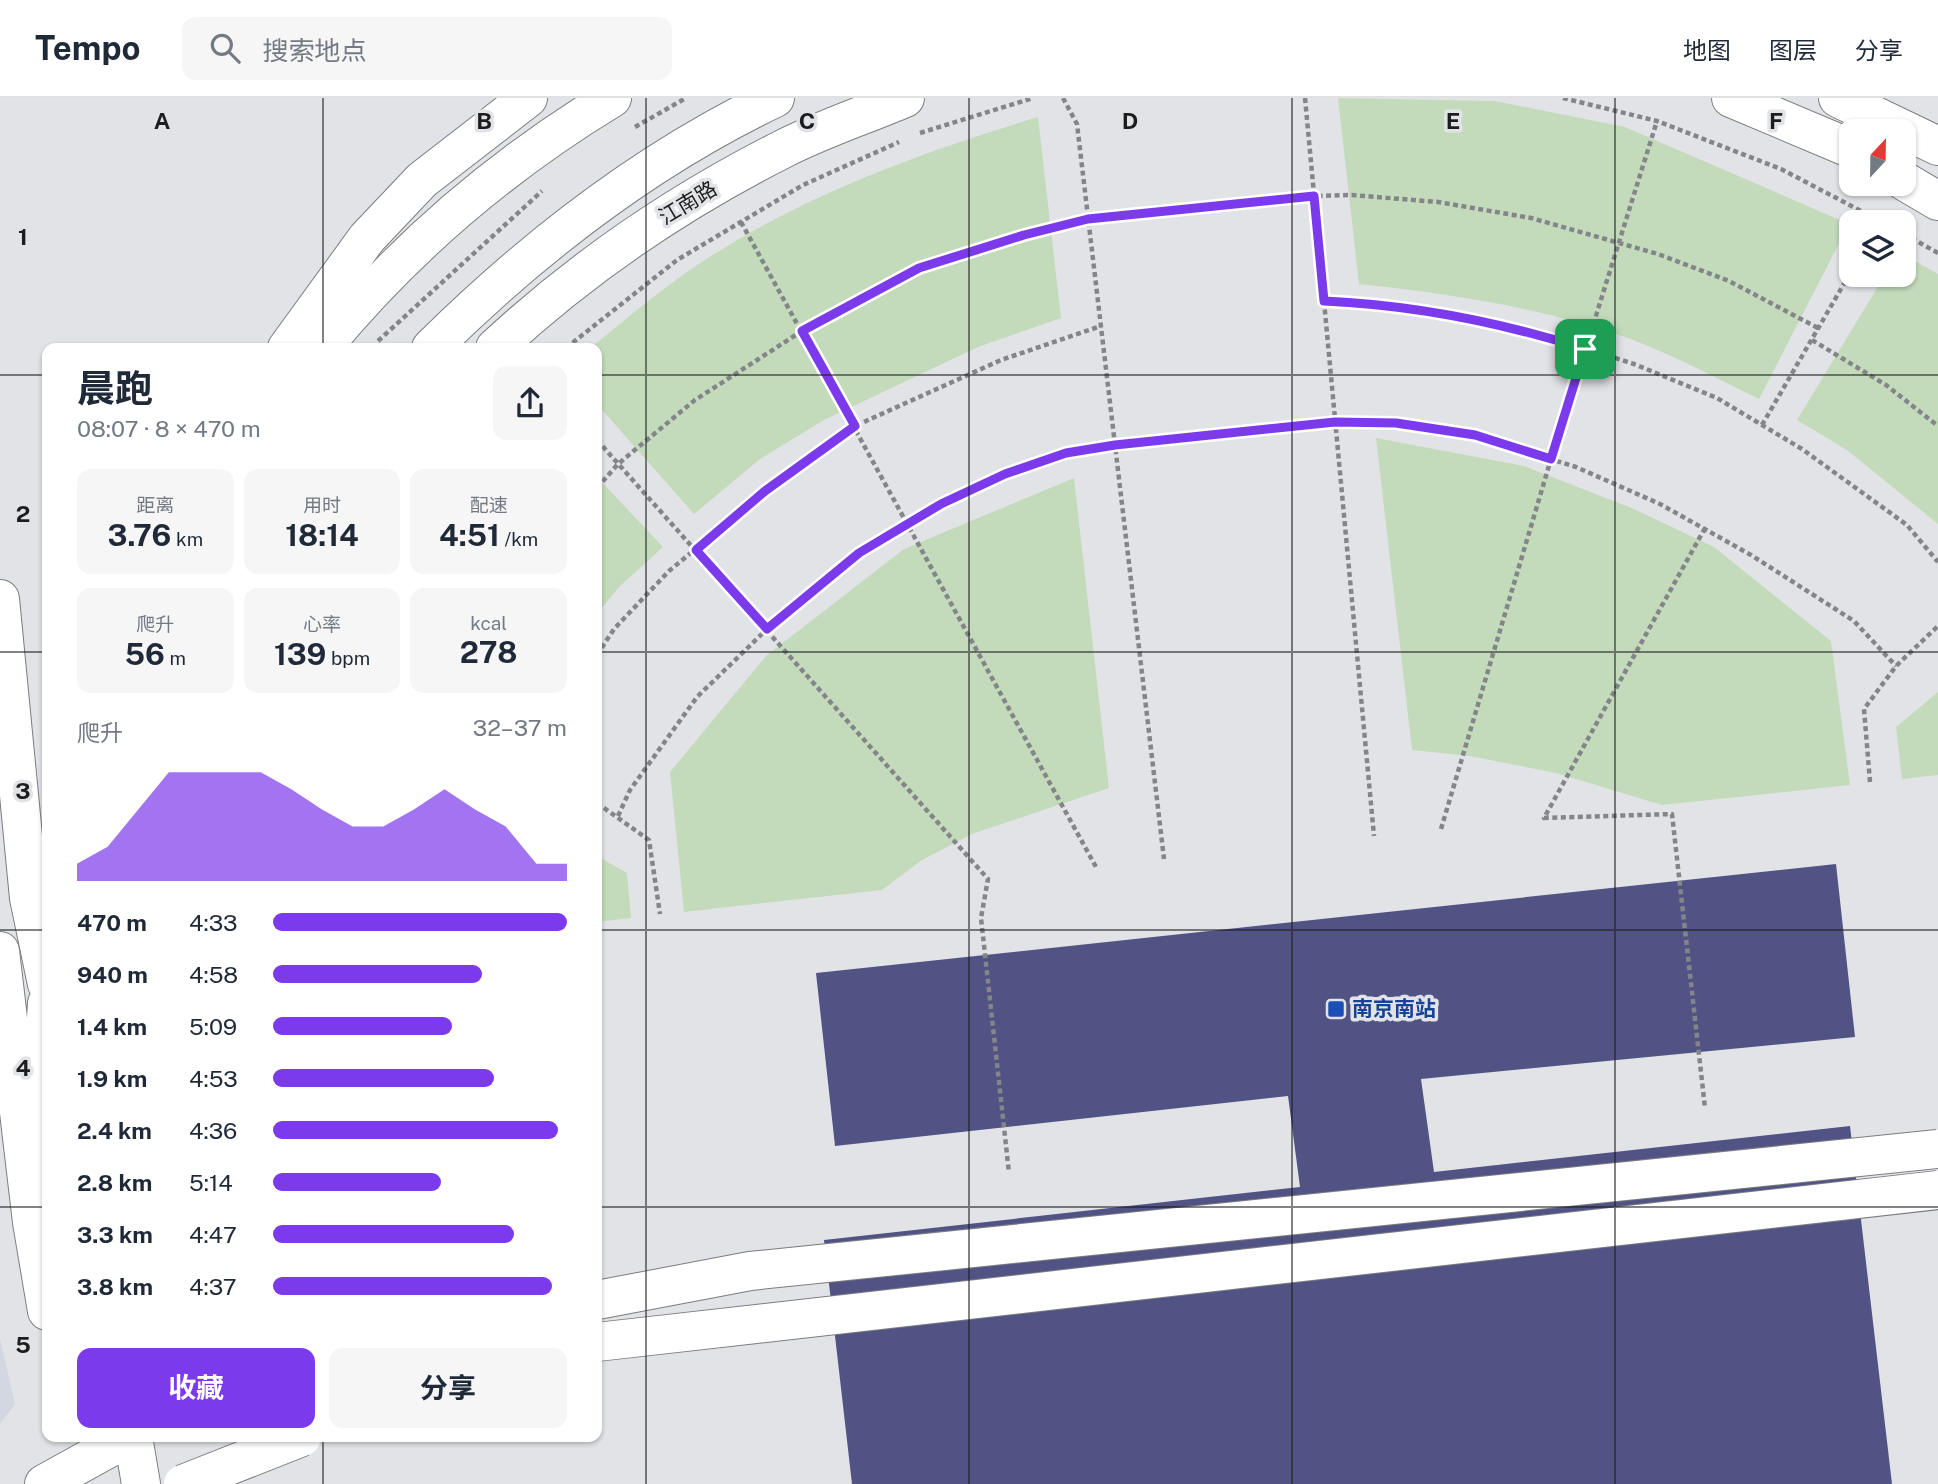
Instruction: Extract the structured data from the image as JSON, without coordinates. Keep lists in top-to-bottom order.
{
  "streets": {
    "main road": ["江南路"]
  },
  "places": {
    "transit": ["南京南站"]
  },
  "north": "top",
  "page": {
    "header": "Tempo",
    "search": "搜索地点",
    "nav": ["地图", "图层", "分享"],
    "heading": ["晨跑", "08:07 · 8 × 470 m"],
    "stats": [
      ["距离", "3.76 km"],
      ["用时", "18:14"],
      ["配速", "4:51 /km"],
      ["爬升", "56 m"],
      ["心率", "139 bpm"],
      ["kcal", "278"]
    ],
    "chart": ["爬升", "32–37 m"],
    "list": [
      {
        "name": "470 m",
        "note": "4:33"
      },
      {
        "name": "940 m",
        "note": "4:58"
      },
      {
        "name": "1.4 km",
        "note": "5:09"
      },
      {
        "name": "1.9 km",
        "note": "4:53"
      },
      {
        "name": "2.4 km",
        "note": "4:36"
      },
      {
        "name": "2.8 km",
        "note": "5:14"
      },
      {
        "name": "3.3 km",
        "note": "4:47"
      },
      {
        "name": "3.8 km",
        "note": "4:37"
      }
    ],
    "buttons": ["收藏", "分享"]
  },
  "grid": {
    "columns": [
      "A",
      "B",
      "C",
      "D",
      "E",
      "F"
    ],
    "rows": [
      "1",
      "2",
      "3",
      "4",
      "5"
    ]
  }
}
